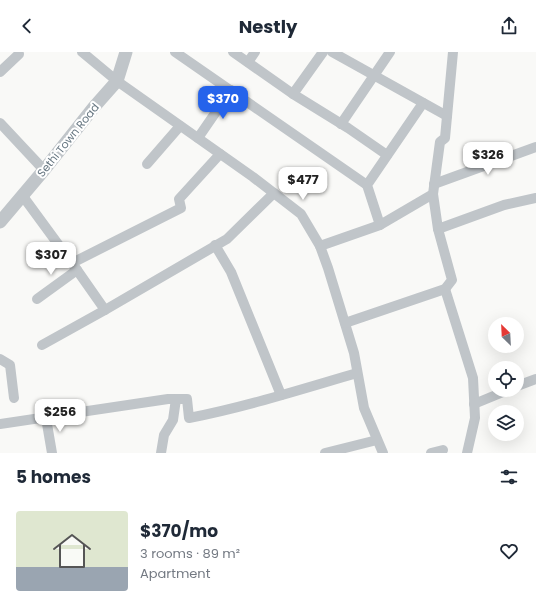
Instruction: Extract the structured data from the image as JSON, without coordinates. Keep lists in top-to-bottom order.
{
  "streets": {
    "street": ["Sethi Town Road"]
  },
  "north": "top left",
  "page": {
    "header": "Nestly",
    "price": [
      "$370",
      "$326",
      "$477",
      "$307",
      "$256"
    ],
    "heading": "5 homes",
    "list": [
      {
        "name": "$370/mo",
        "note": "3 rooms · 89 m² · Apartment"
      }
    ]
  }
}
